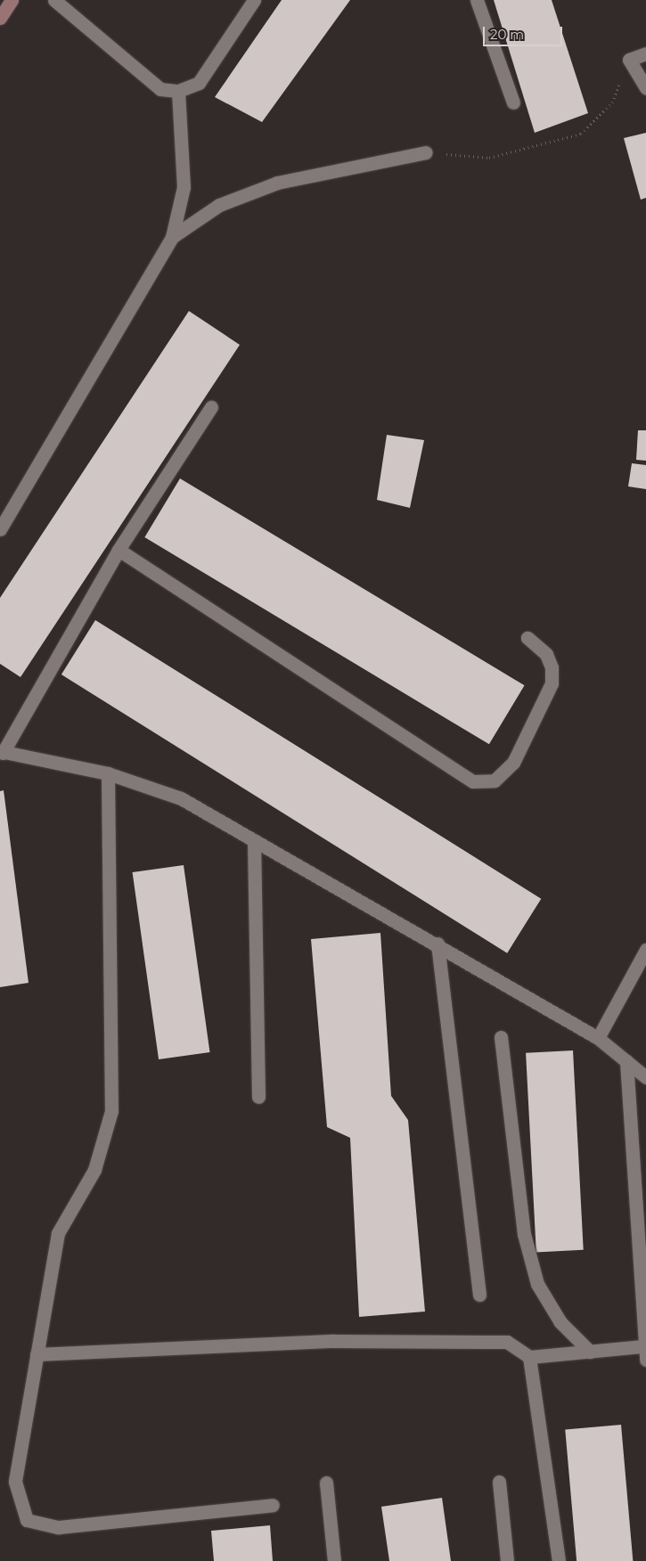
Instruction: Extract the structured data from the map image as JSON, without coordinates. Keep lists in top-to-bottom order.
{
  "scale_bar": "20 m"
}
